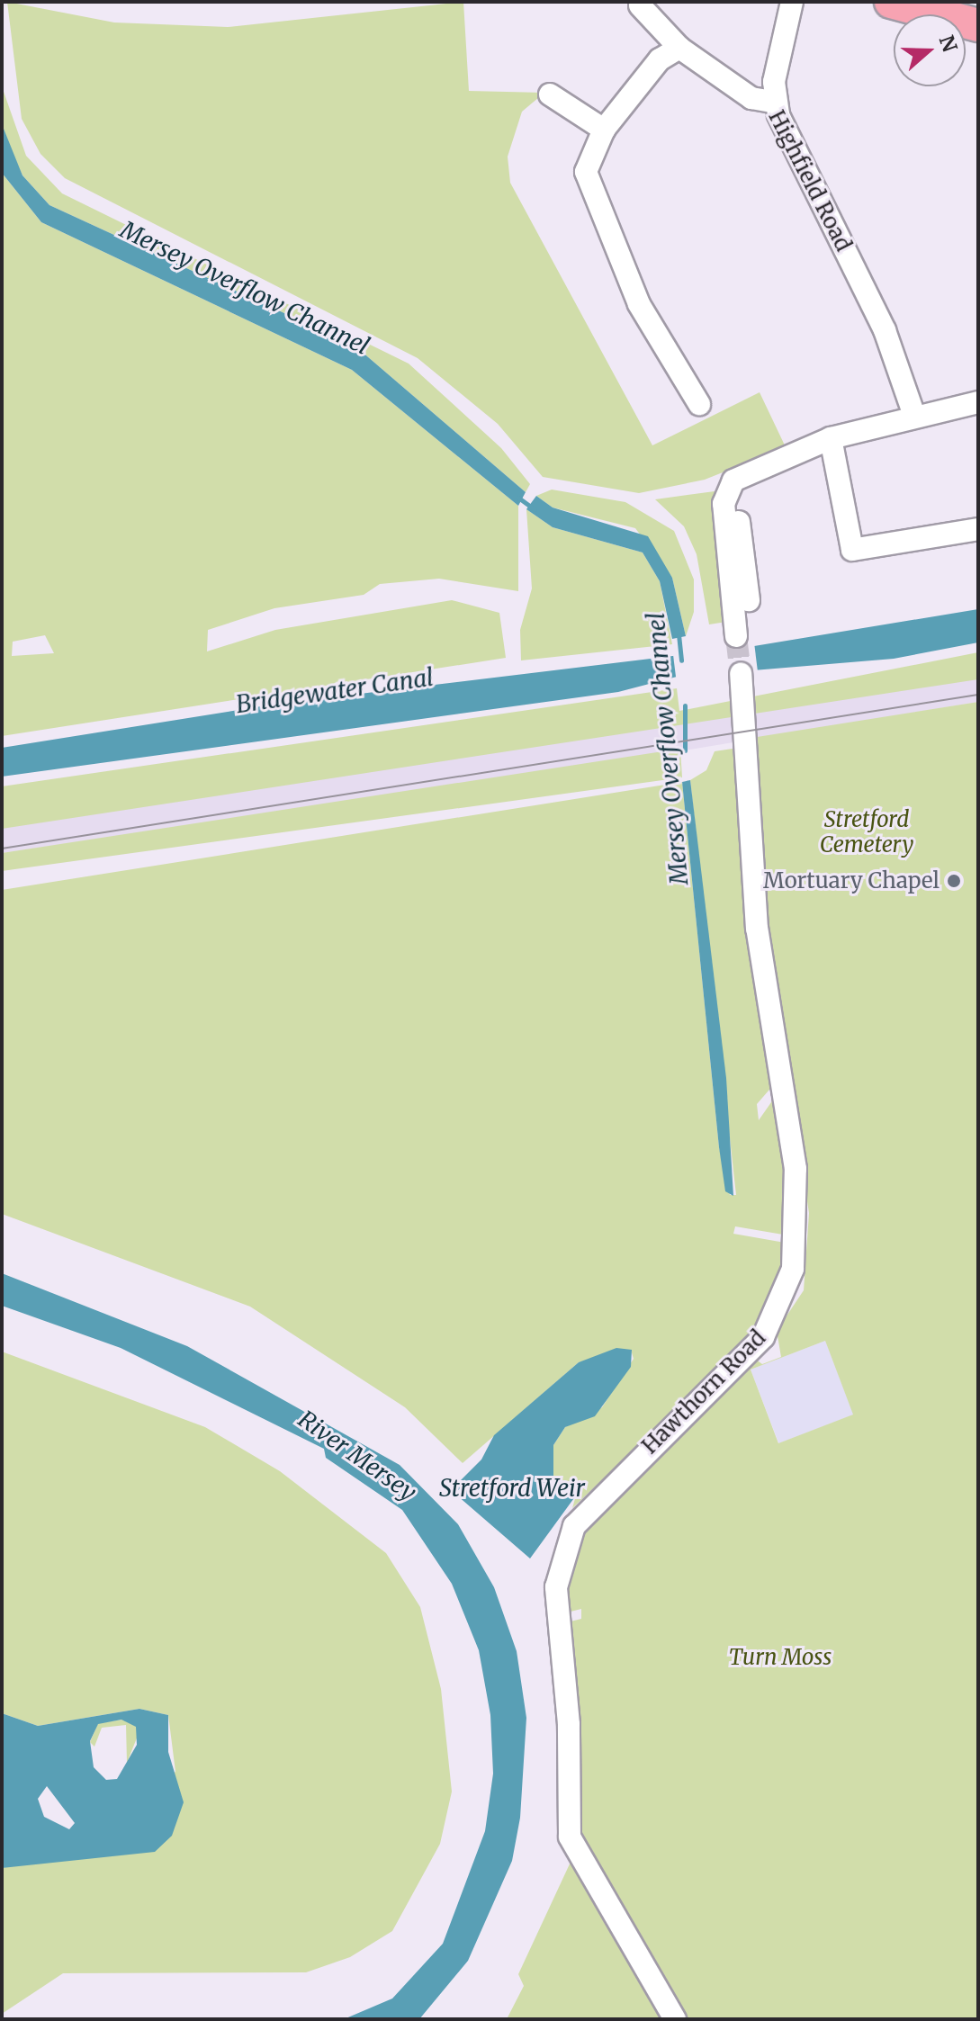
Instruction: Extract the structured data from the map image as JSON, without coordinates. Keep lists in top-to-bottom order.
{
  "streets": {
    "street": ["Highfield Road", "Hawthorn Road"]
  },
  "water": [
    "Mersey Overflow Channel",
    "Bridgewater Canal",
    "River Mersey",
    "Stretford Weir"
  ],
  "parks": ["Stretford Cemetery", "Turn Moss"],
  "places": ["Mortuary Chapel"],
  "north": "right"
}
